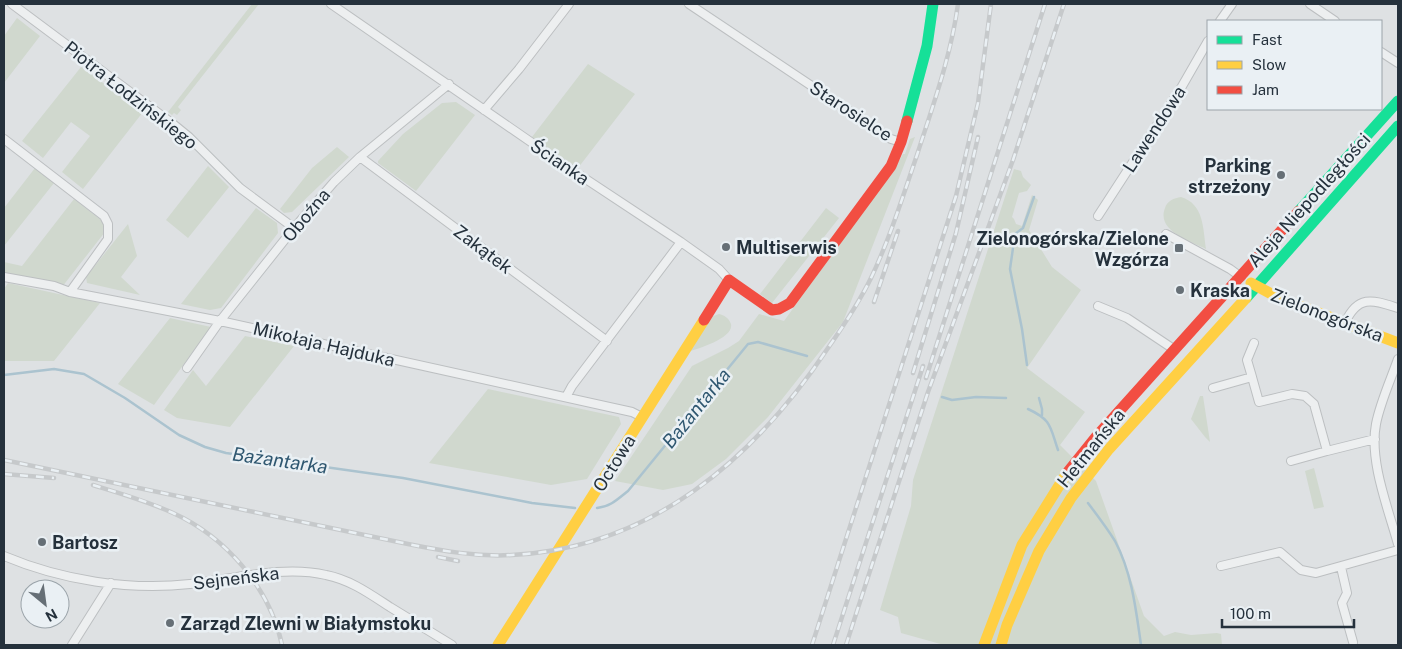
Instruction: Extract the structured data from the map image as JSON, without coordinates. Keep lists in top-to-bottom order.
{
  "streets": {
    "main road": [
      "Starosielce",
      "Ścianka",
      "Aleja Niepodległości",
      "Zielonogórska",
      "Hetmańska",
      "Octowa"
    ],
    "street": [
      "Piotra Łodzińskiego",
      "Lawendowa",
      "Oboźna",
      "Zakątek",
      "Mikołaja Hajduka",
      "Sejneńska"
    ]
  },
  "crossings": [
    ["Piotra Łodzińskiego", "Oboźna"],
    ["Starosielce", "Ścianka"],
    ["Ścianka", "Oboźna"],
    ["Ścianka", "Octowa"],
    ["Aleja Niepodległości", "Zielonogórska"],
    ["Aleja Niepodległości", "Hetmańska"],
    ["Oboźna", "Zakątek"],
    ["Oboźna", "Mikołaja Hajduka"],
    ["Zielonogórska", "Hetmańska"],
    ["Mikołaja Hajduka", "Octowa"]
  ],
  "water": ["Bażantarka"],
  "places": {
    "other": [
      "Parking strzeżony",
      "Multiserwis",
      "Kraska",
      "Bartosz",
      "Zarząd Zlewni w Białymstoku"
    ],
    "transit": ["Zielonogórska/Zielone Wzgórza"]
  },
  "legend": ["Fast", "Slow", "Jam"],
  "scale_bar": "100 m",
  "north": "bottom right"
}
